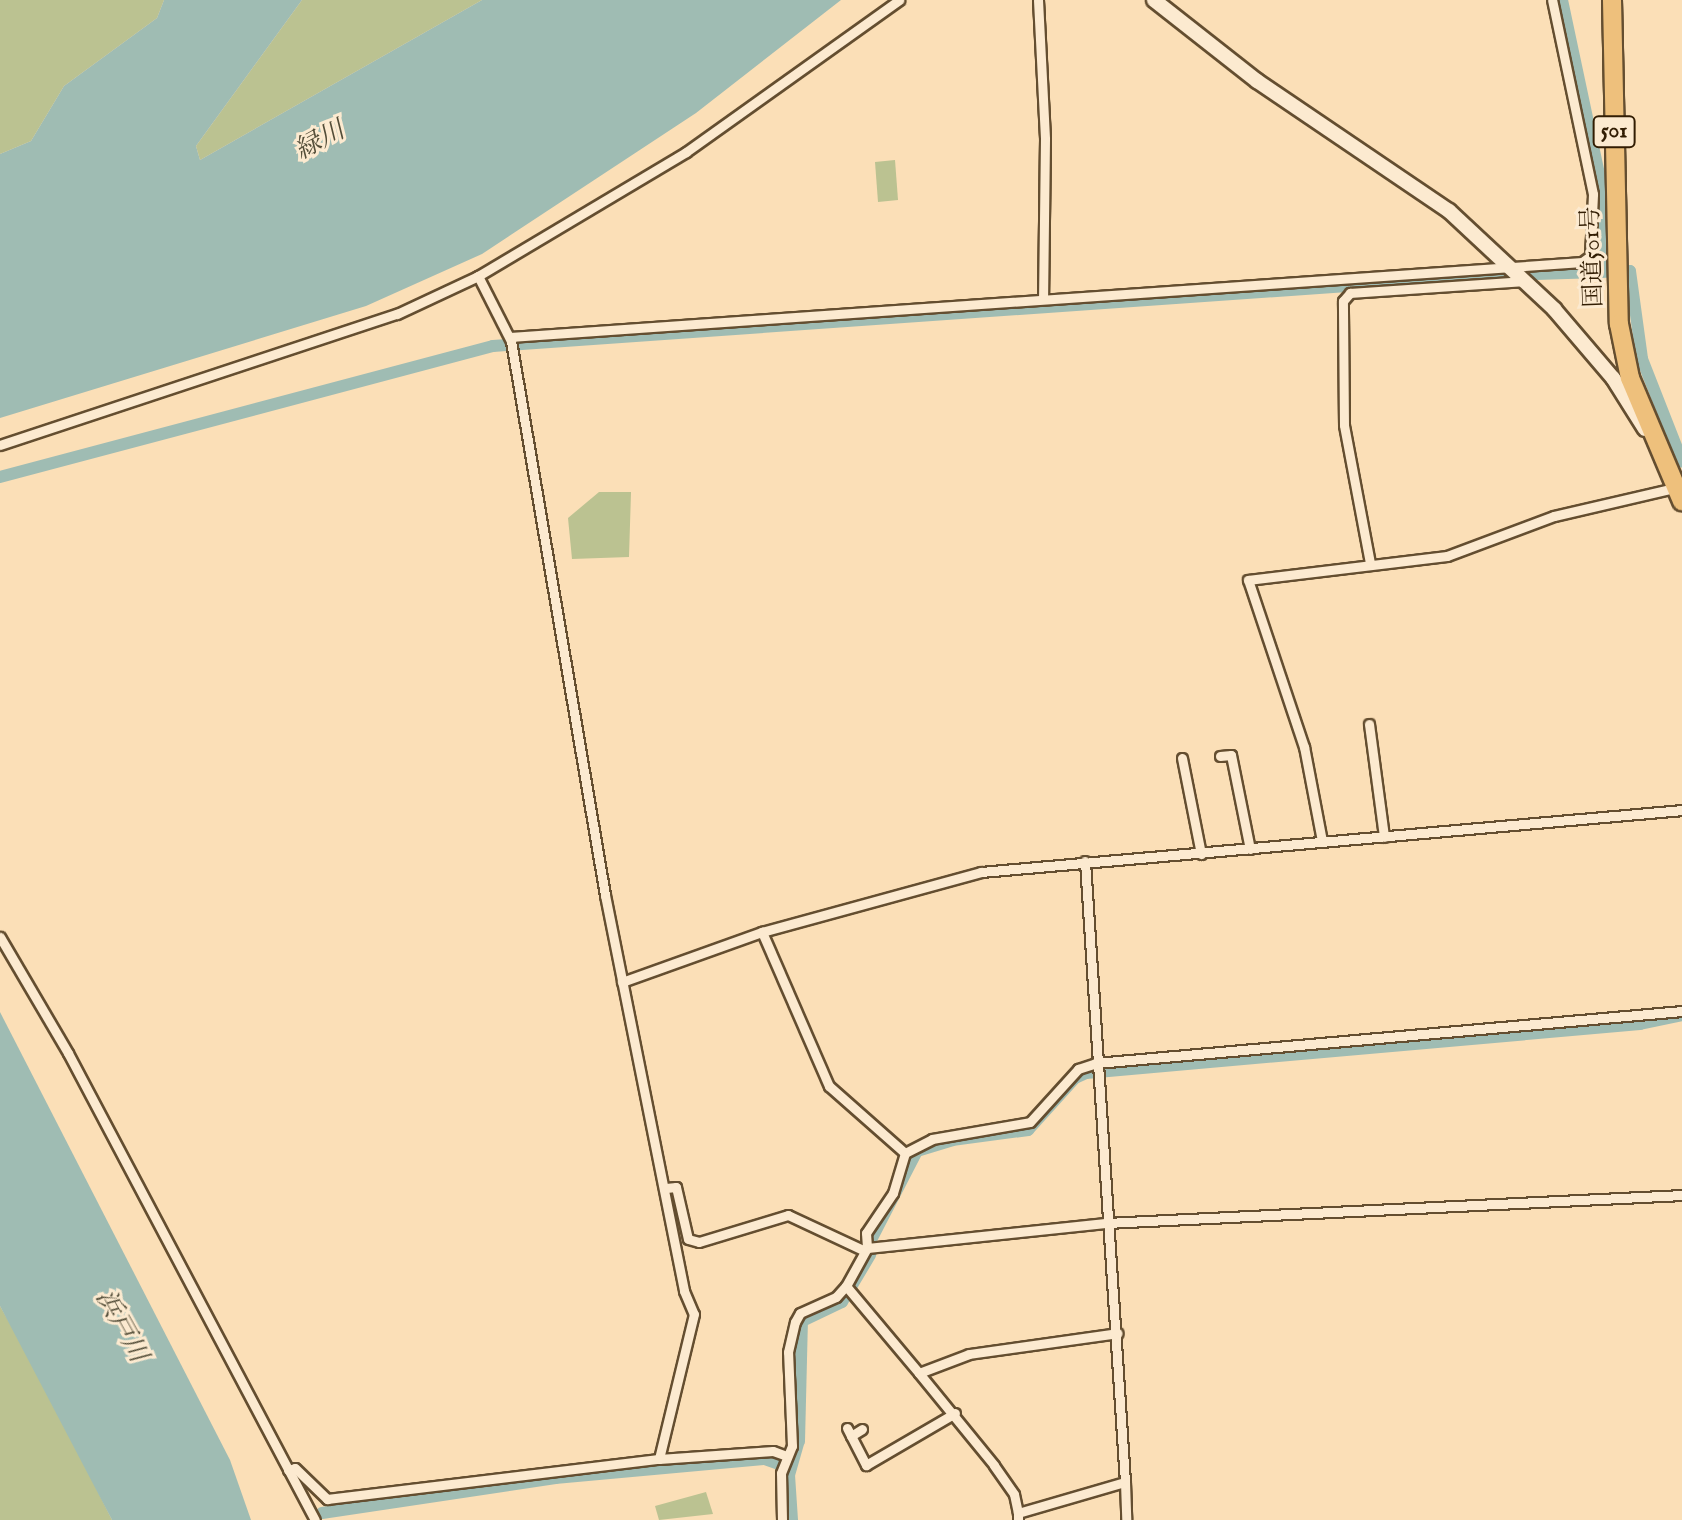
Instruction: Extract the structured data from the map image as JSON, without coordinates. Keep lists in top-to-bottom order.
{
  "streets": {
    "highway": ["501", "国道501号"]
  },
  "water": ["緑川", "浜戸川"]
}
